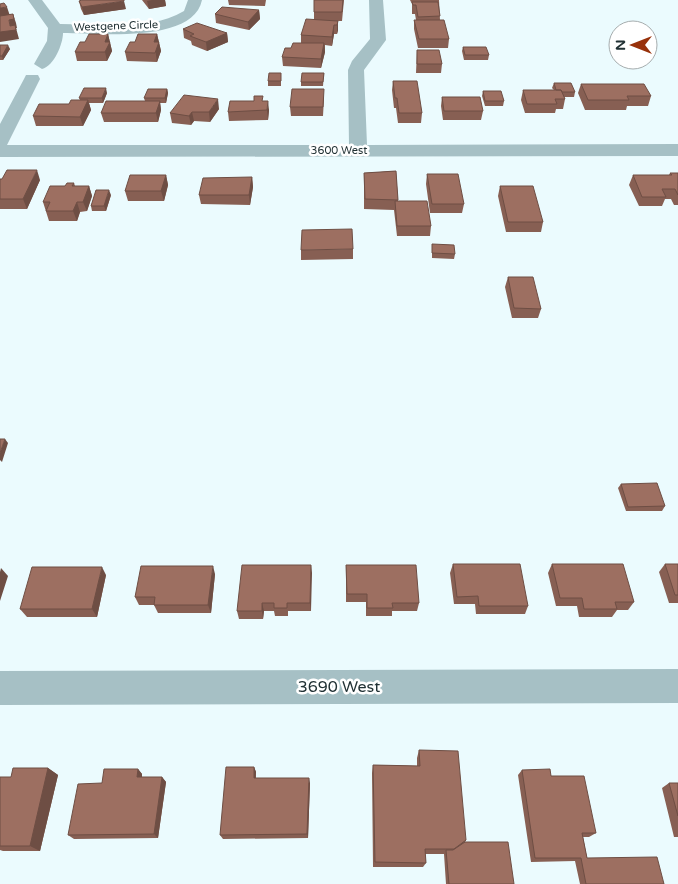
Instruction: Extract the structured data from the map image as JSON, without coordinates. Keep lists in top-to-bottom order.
{
  "streets": {
    "street": ["Westgene Circle", "3600 West", "3690 West"]
  },
  "north": "left"
}
